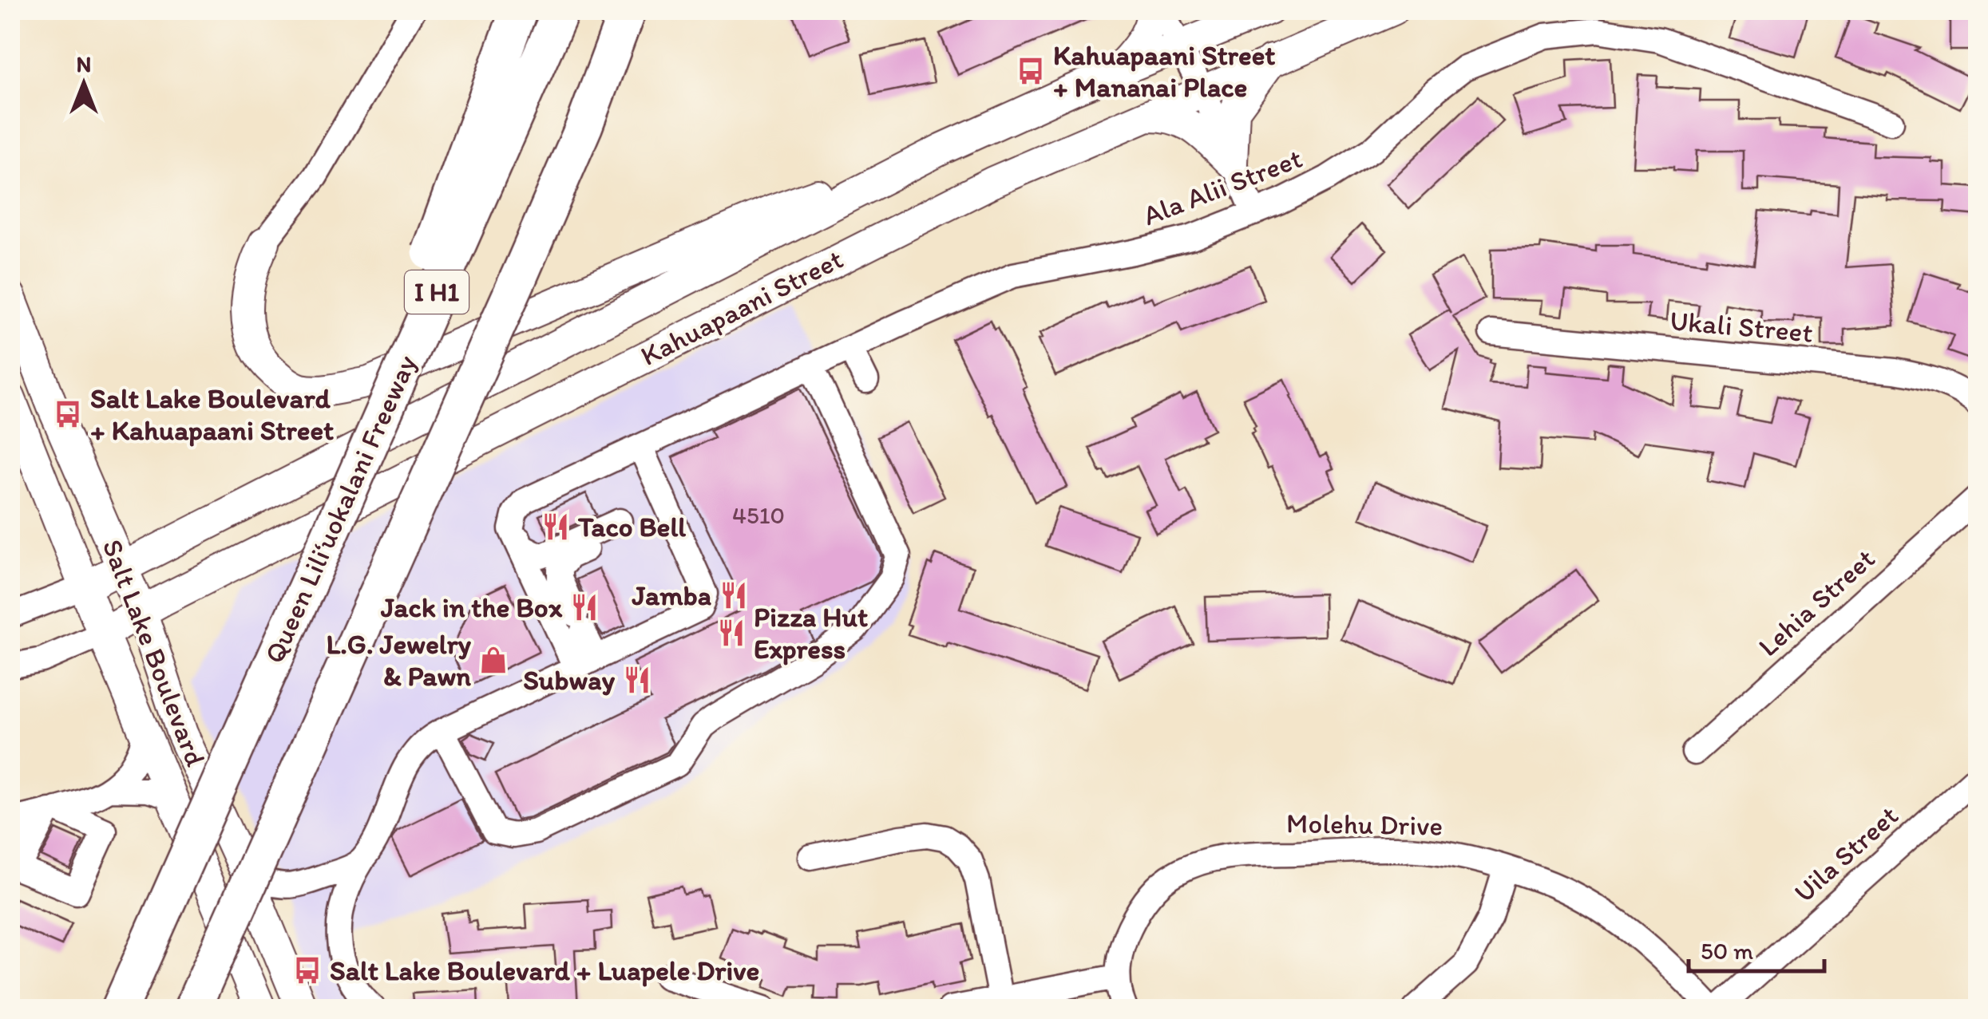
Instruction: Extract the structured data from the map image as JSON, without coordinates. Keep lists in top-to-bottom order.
{
  "streets": {
    "highway": ["I H1", "Queen Liliʻuokalani Freeway"],
    "main road": ["Kahuapaani Street", "Salt Lake Boulevard"],
    "street": [
      "Ala Alii Street",
      "Ukali Street",
      "Lehia Street",
      "Molehu Drive",
      "Uila Street"
    ]
  },
  "crossings": [
    ["Kahuapaani Street", "Salt Lake Boulevard"]
  ],
  "places": {
    "bus stop": ["Kahuapaani Street + Mananai Place", "Salt Lake Boulevard + Kahuapaani Street", "Salt Lake Boulevard + Luapele Drive"],
    "restaurant": [
      "Taco Bell",
      "Jamba",
      "Jack in the Box",
      "Pizza Hut Express",
      "Subway"
    ],
    "shop": ["L.G. Jewelry & Pawn"]
  },
  "house_numbers": ["4510"],
  "scale_bar": "50 m",
  "north": "top"
}
